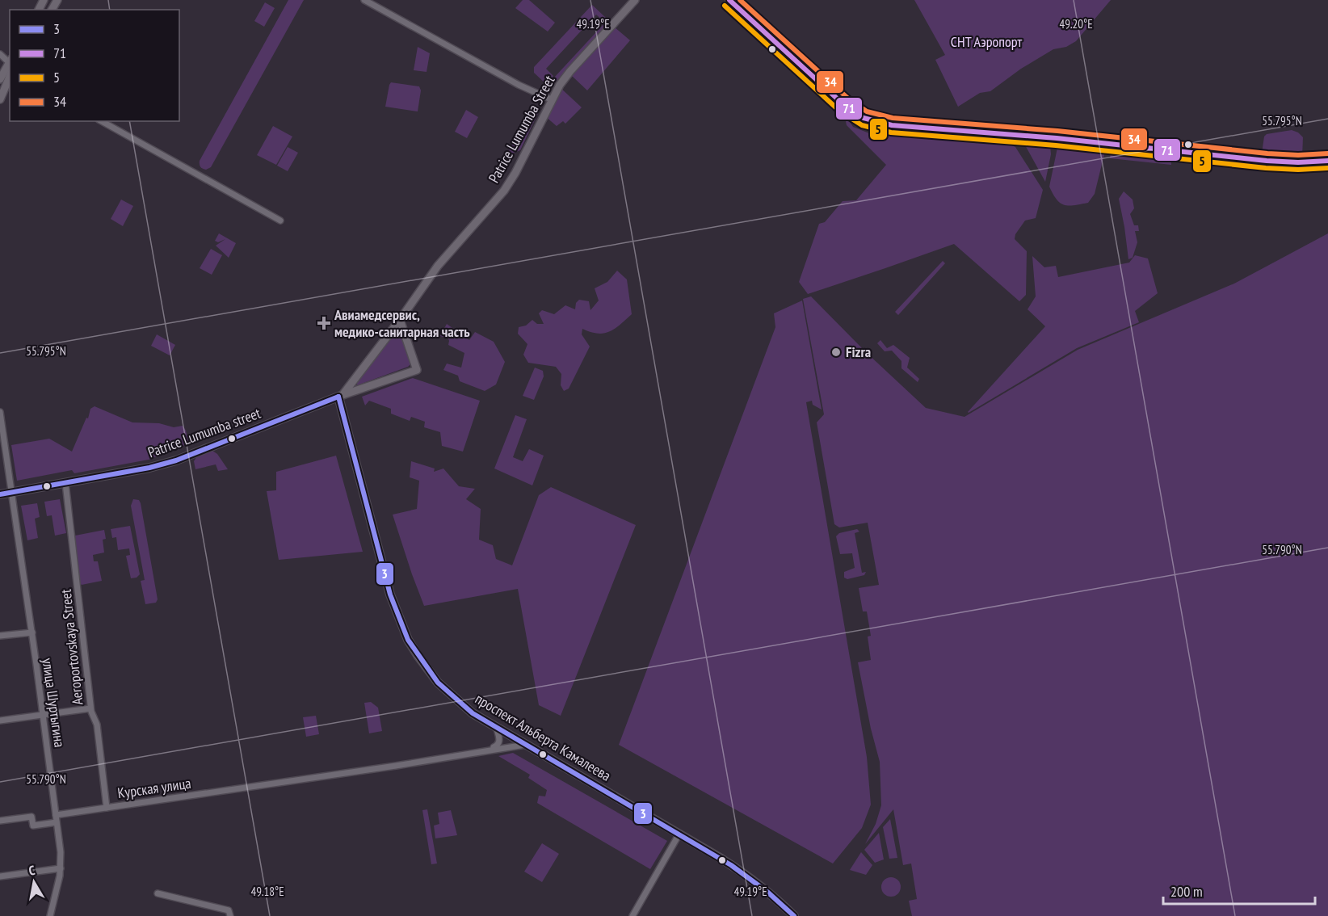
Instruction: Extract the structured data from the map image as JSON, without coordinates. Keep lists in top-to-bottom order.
{
  "streets": {
    "street": [
      "Patrice Lumumba Street",
      "Patrice Lumumba street",
      "Aeroportovskaya Street",
      "улица Шуртыгина",
      "проспект Альберта Камалеева",
      "Курская улица"
    ]
  },
  "crossings": [
    ["Patrice Lumumba Street", "Patrice Lumumba street"],
    ["Patrice Lumumba Street", "проспект Альберта Камалеева"],
    ["Patrice Lumumba street", "Aeroportovskaya Street"],
    ["Patrice Lumumba street", "улица Шуртыгина"],
    ["Patrice Lumumba street", "проспект Альберта Камалеева"],
    ["Aeroportovskaya Street", "Курская улица"],
    ["улица Шуртыгина", "Курская улица"],
    ["проспект Альберта Камалеева", "Курская улица"]
  ],
  "parks": ["СНТ Аэропорт"],
  "places": {
    "health": ["Авиамедсервис, медико-санитарная часть"],
    "other": ["Fizra"]
  },
  "lines": [
    "transit line 71",
    "transit line 34",
    "transit line 5",
    "transit line 3"
  ],
  "legend": [
    "3",
    "71",
    "5",
    "34"
  ],
  "scale_bar": "200 m",
  "north": "top",
  "coordinates": [
    "49.19°E",
    "49.20°E",
    "55.795°N",
    "55.790°N",
    "49.18°E"
  ]
}
